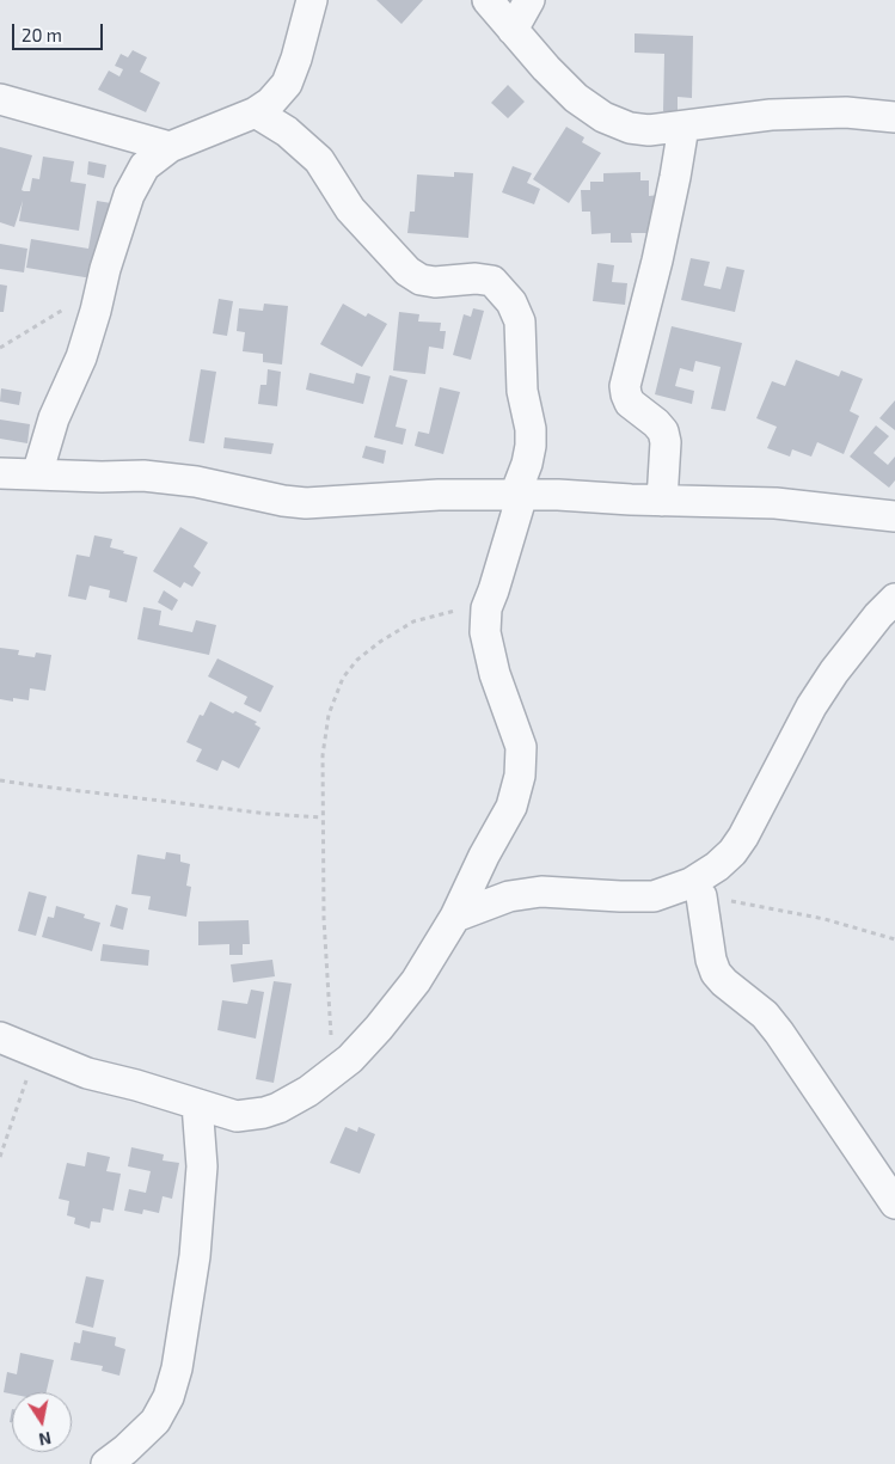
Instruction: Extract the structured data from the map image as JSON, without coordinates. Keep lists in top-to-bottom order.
{
  "scale_bar": "20 m",
  "north": "bottom"
}
